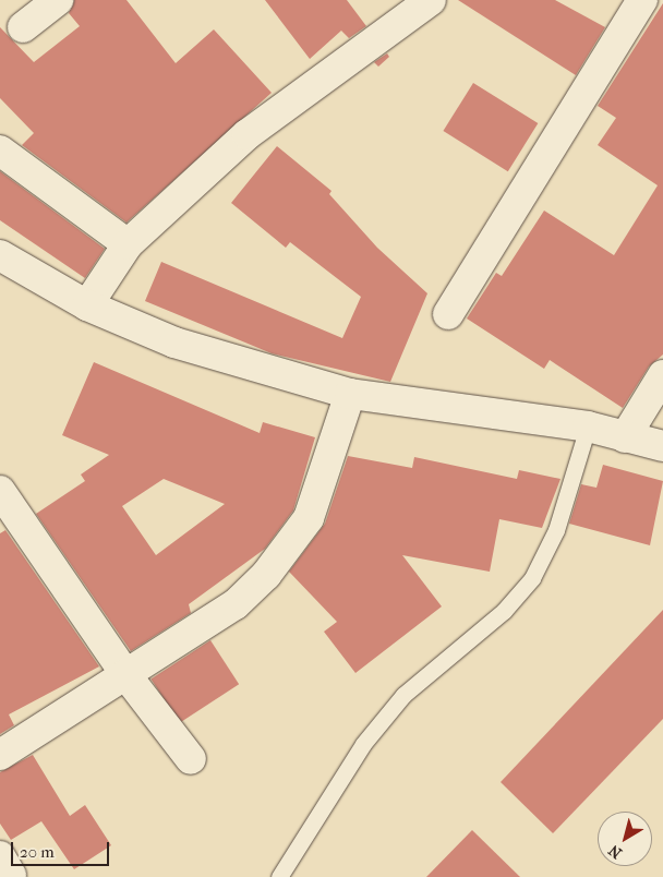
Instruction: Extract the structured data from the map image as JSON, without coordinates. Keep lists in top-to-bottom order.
{
  "scale_bar": "20 m",
  "north": "bottom left"
}
